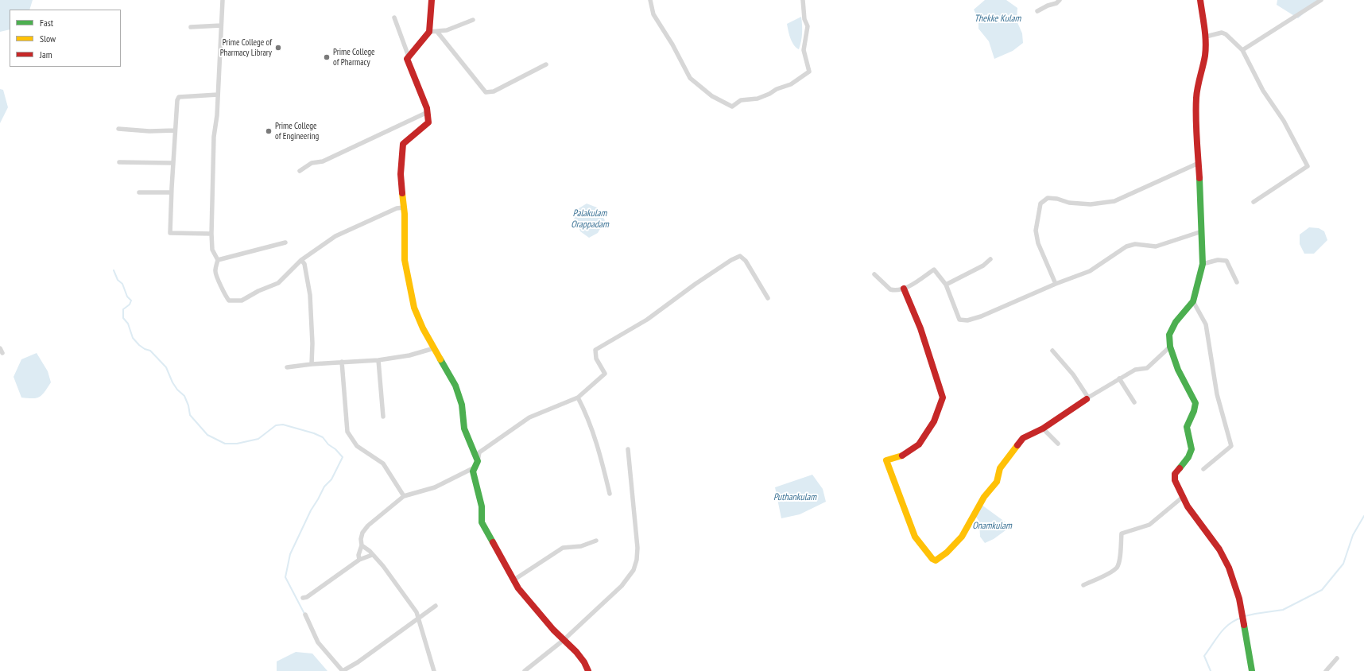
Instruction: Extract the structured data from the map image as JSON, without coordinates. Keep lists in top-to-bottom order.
{
  "water": [
    "Thekke Kulam",
    "Palakulam Orappadam",
    "Puthankulam",
    "Onamkulam"
  ],
  "places": ["Prime College of Pharmacy Library", "Prime College of Pharmacy", "Prime College of Engineering"],
  "legend": ["Fast", "Slow", "Jam"]
}
